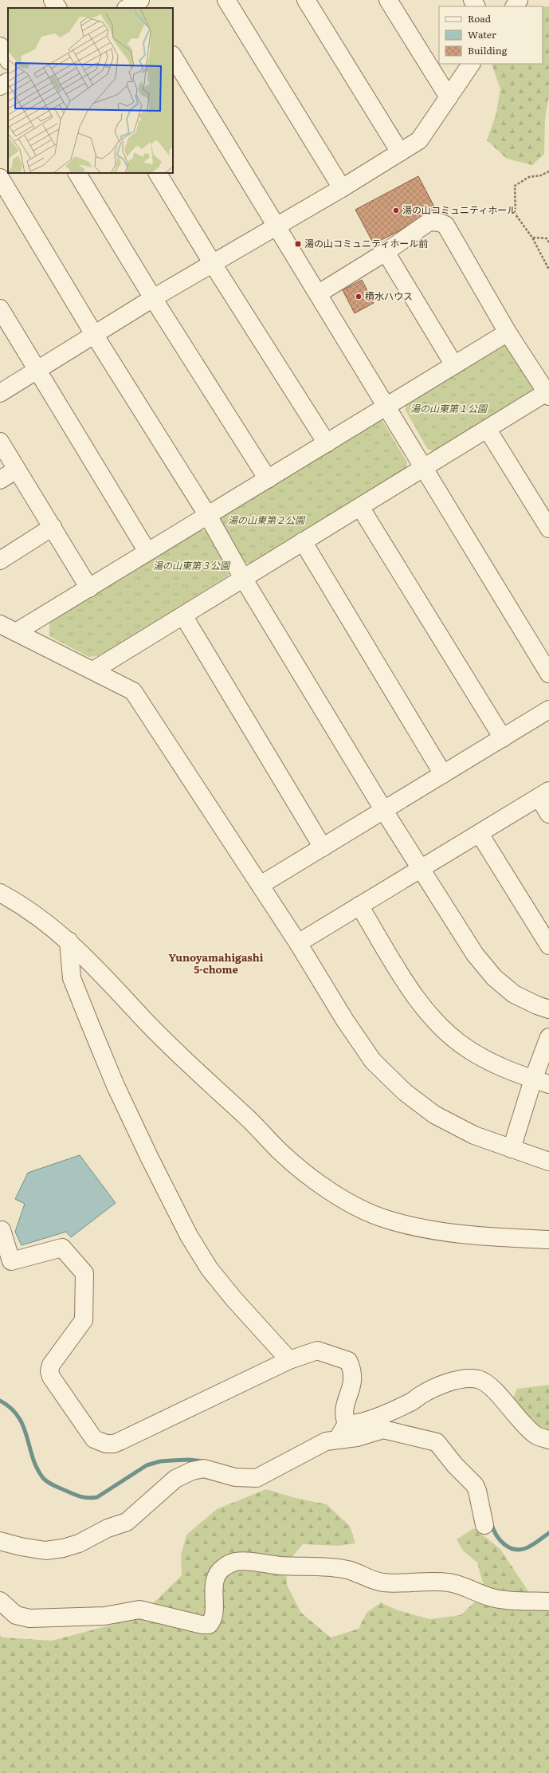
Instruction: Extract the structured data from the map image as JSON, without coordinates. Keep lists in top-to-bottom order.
{
  "districts": ["Yunoyamahigashi 5-chome"],
  "parks": ["湯の山東第１公園", "湯の山東第２公園", "湯の山東第３公園"],
  "places": {
    "other": ["湯の山コミュニティホール", "積水ハウス"],
    "transit": ["湯の山コミュニティホール前"]
  },
  "legend": ["Road", "Water", "Building"]
}
